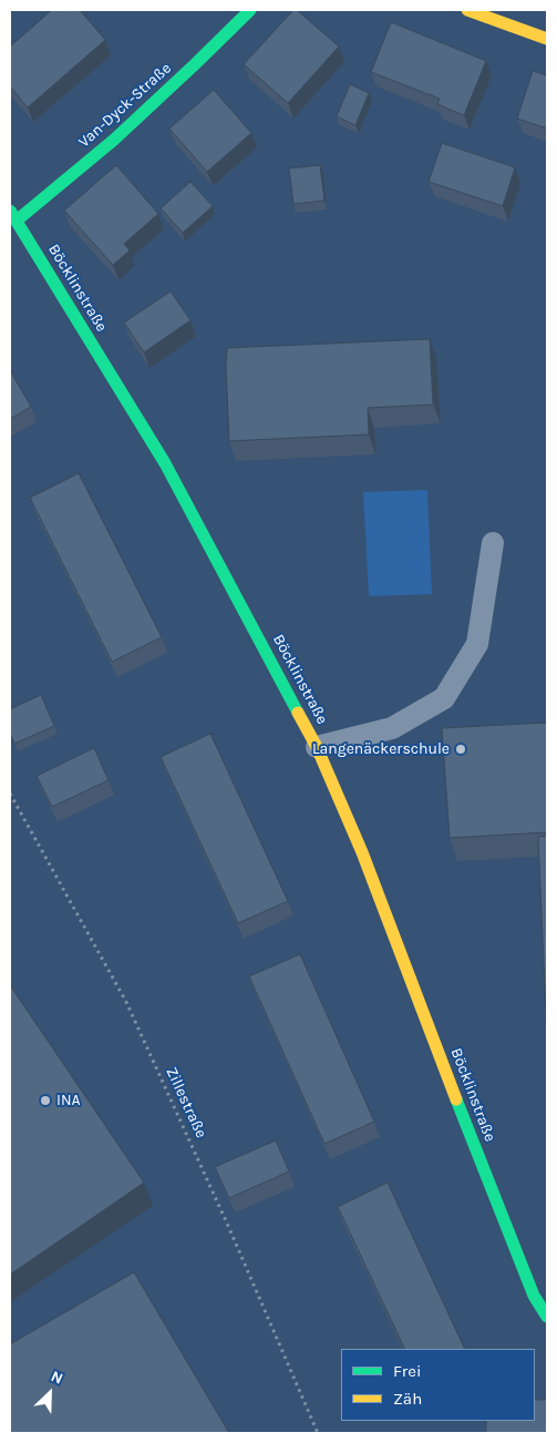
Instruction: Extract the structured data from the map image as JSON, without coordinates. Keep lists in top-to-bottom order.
{
  "streets": {
    "street": ["Van-Dyck-Straße", "Böcklinstraße"],
    "path": ["Zillestraße"]
  },
  "crossings": [
    ["Van-Dyck-Straße", "Böcklinstraße"]
  ],
  "places": ["Langenäckerschule", "INA"],
  "legend": ["Frei", "Zäh"],
  "north": "top right"
}
